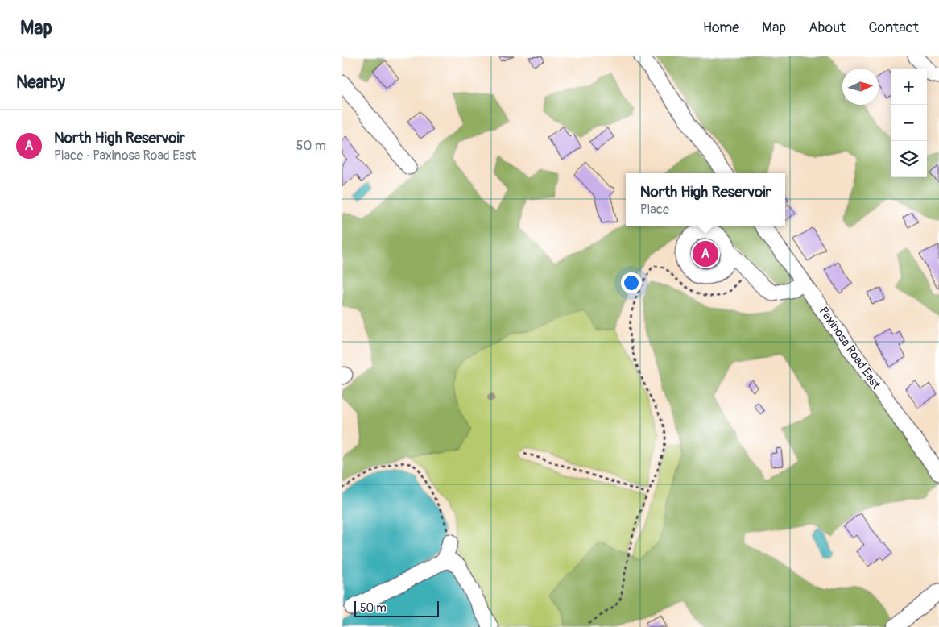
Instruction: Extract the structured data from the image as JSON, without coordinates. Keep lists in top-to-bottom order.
{
  "streets": {
    "street": ["Paxinosa Road East"]
  },
  "scale_bar": "50 m",
  "north": "right",
  "page": {
    "header": "Map",
    "nav": [
      "Home",
      "Map",
      "About",
      "Contact"
    ],
    "heading": "Nearby",
    "map_buttons": ["+", "−"],
    "list": [
      {
        "mark": "A",
        "name": "North High Reservoir",
        "note": "Place · Paxinosa Road East",
        "value": "50 m"
      }
    ],
    "popup": ["North High Reservoir", "Place"],
    "pins": "A",
    "scale": "50 m"
  }
}
